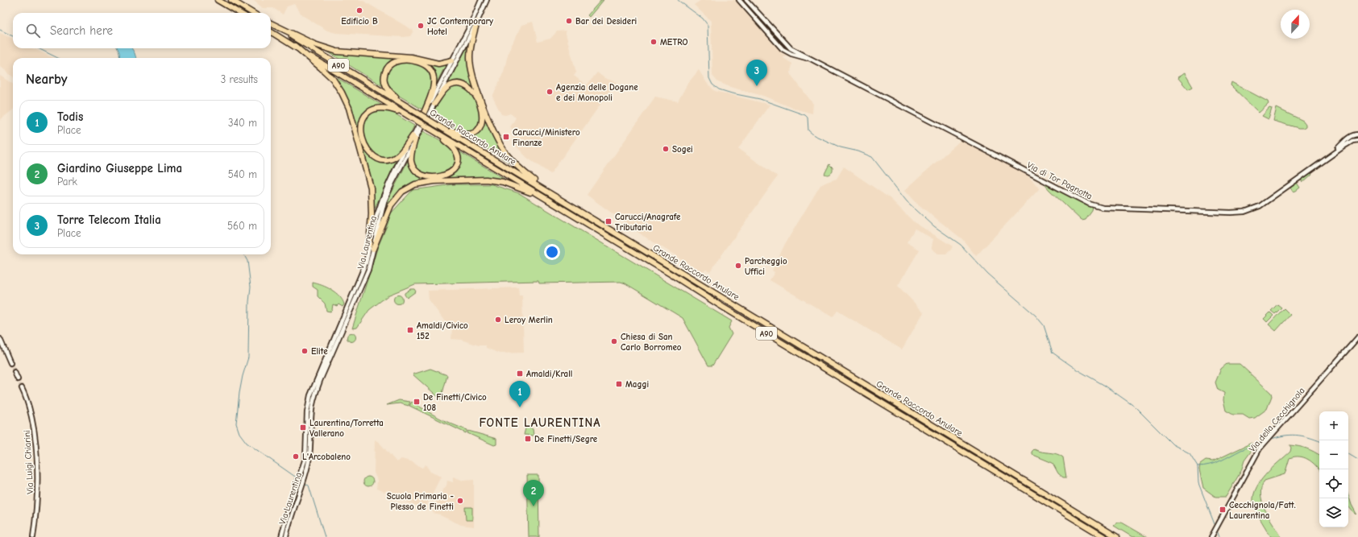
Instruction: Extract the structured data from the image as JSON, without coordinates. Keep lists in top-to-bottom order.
{
  "streets": {
    "highway": ["A90", "Grande Raccordo Anulare"],
    "street": [
      "Via di Tor Pagnotta",
      "Via Laurentina",
      "Via della Cecchignola",
      "Via Luigi Chiarini"
    ]
  },
  "districts": ["FONTE LAURENTINA"],
  "places": {
    "other": [
      "Edificio B",
      "Bar dei Desideri",
      "JC Contemporary Hotel",
      "METRO",
      "Agenzia delle Dogane e dei Monopoli",
      "Sogei",
      "Parcheggio Uffici",
      "Leroy Merlin",
      "Chiesa di San Carlo Borromeo",
      "Elite",
      "L'Arcobaleno",
      "Scuola Primaria - Plesso de Finetti"
    ],
    "transit": [
      "Carucci/Ministero Finanze",
      "Carucci/Anagrafe Tributaria",
      "Amaldi/Civico 152",
      "Amaldi/Krall",
      "Maggi",
      "De Finetti/Civico 108",
      "Laurentina/Torretta Vallerano",
      "De Finetti/Segre",
      "Cecchignola/Fatt. Laurentina"
    ]
  },
  "north": "top",
  "page": {
    "search": "Search here",
    "heading": ["Nearby", "3 results"],
    "pins": ["3", "1", "2"],
    "list": [
      {
        "mark": "1",
        "name": "Todis",
        "note": "Place",
        "value": "340 m"
      },
      {
        "mark": "2",
        "name": "Giardino Giuseppe Lima",
        "note": "Park",
        "value": "540 m"
      },
      {
        "mark": "3",
        "name": "Torre Telecom Italia",
        "note": "Place",
        "value": "560 m"
      }
    ],
    "map_buttons": ["+", "−"]
  }
}
